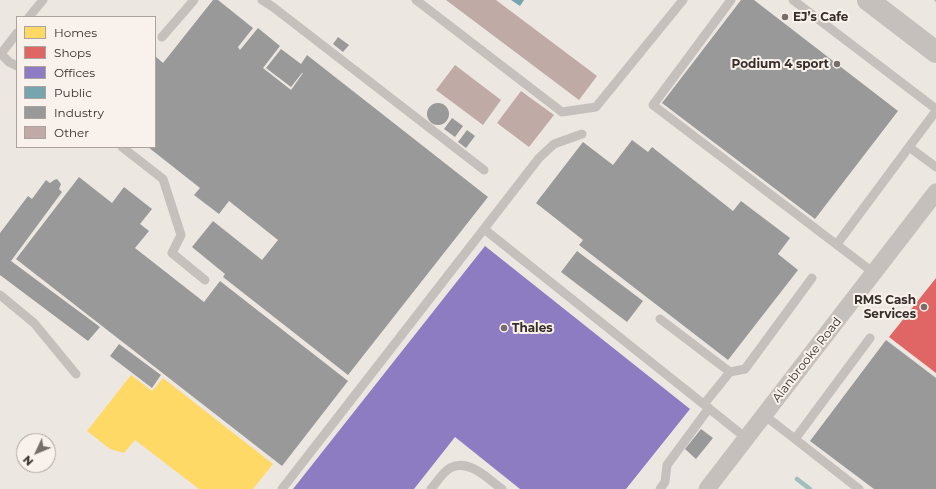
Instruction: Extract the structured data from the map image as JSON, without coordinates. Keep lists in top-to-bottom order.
{
  "streets": {
    "street": ["Alanbrooke Road"]
  },
  "places": [
    "EJ’s Cafe",
    "Podium 4 sport",
    "RMS Cash Services",
    "Thales"
  ],
  "legend": [
    "Homes",
    "Shops",
    "Offices",
    "Public",
    "Industry",
    "Other"
  ],
  "north": "bottom left"
}
